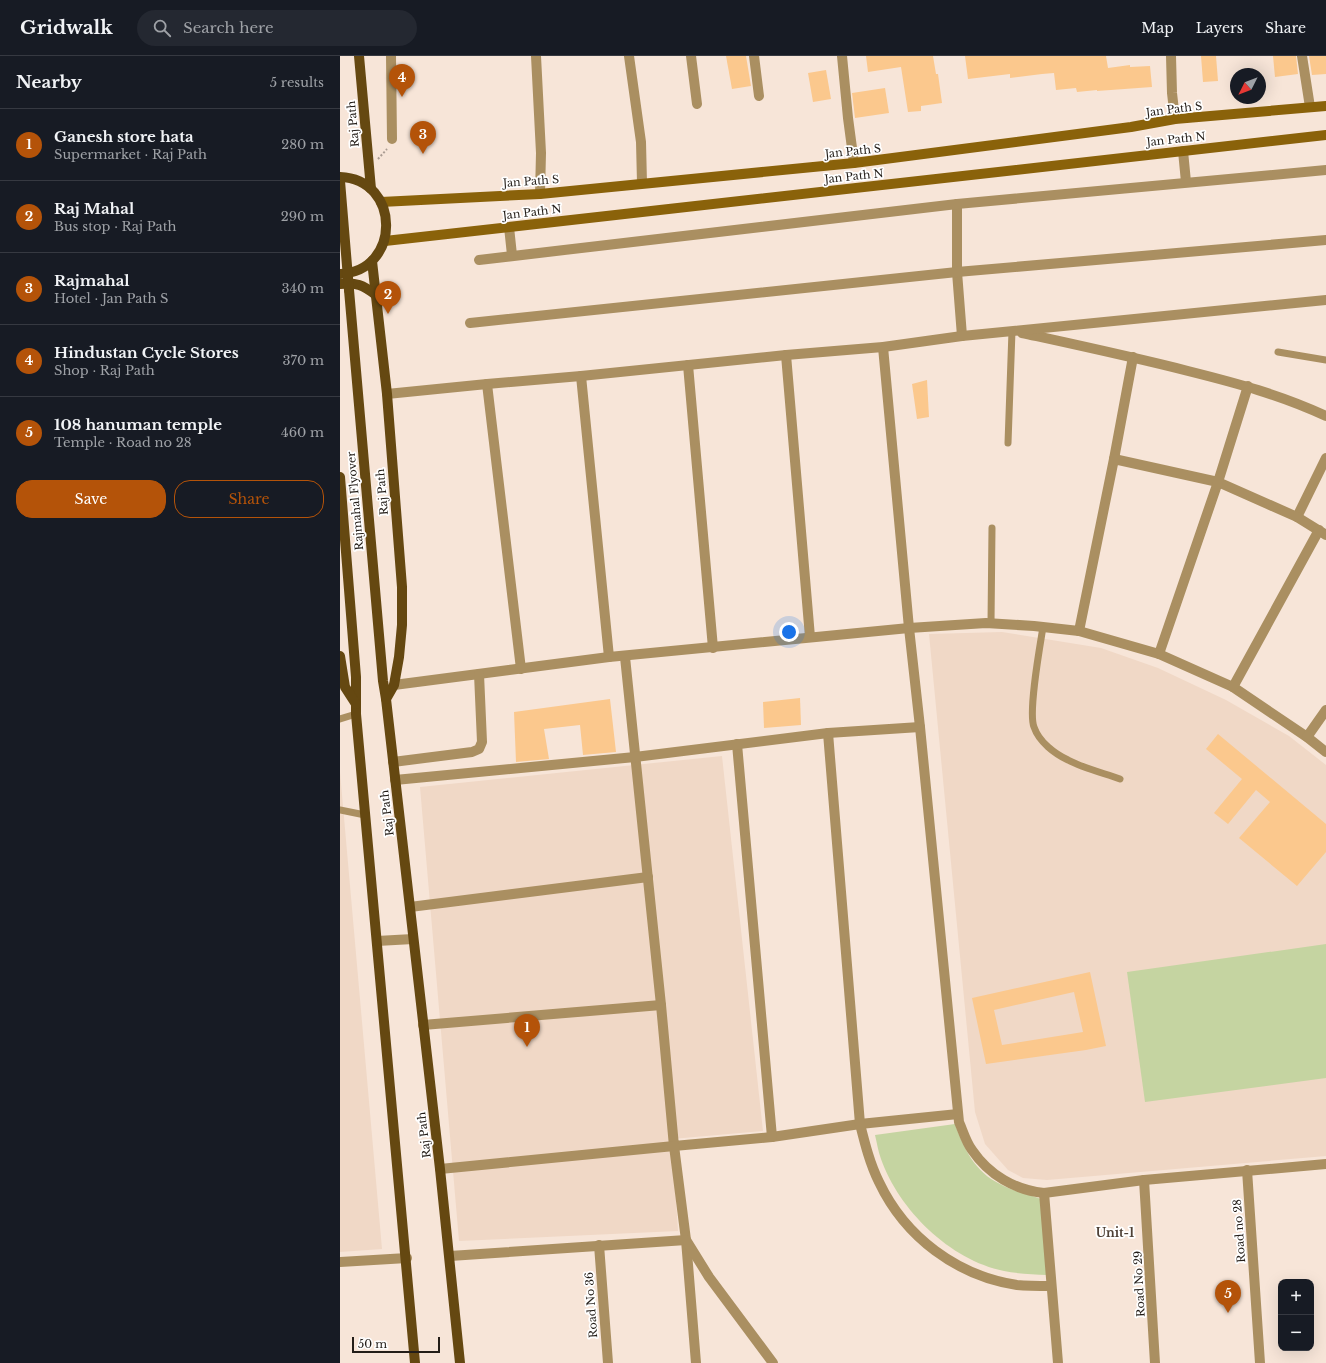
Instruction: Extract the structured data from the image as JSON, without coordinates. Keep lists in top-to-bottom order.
{
  "streets": {
    "main road": [
      "Jan Path S",
      "Raj Path",
      "Jan Path N",
      "Rajmahal Flyover"
    ],
    "street": ["Road no 28", "Road No 29", "Road No 36"]
  },
  "crossings": [
    ["Raj Path", "Rajmahal Flyover"]
  ],
  "districts": ["Unit-1"],
  "scale_bar": "50 m",
  "north": "bottom left",
  "page": {
    "header": "Gridwalk",
    "search": "Search here",
    "nav": ["Map", "Layers", "Share"],
    "heading": ["Nearby", "5 results"],
    "pins": [
      "4",
      "3",
      "2",
      "1",
      "5"
    ],
    "list": [
      {
        "mark": "1",
        "name": "Ganesh store hata",
        "note": "Supermarket · Raj Path",
        "value": "280 m"
      },
      {
        "mark": "2",
        "name": "Raj Mahal",
        "note": "Bus stop · Raj Path",
        "value": "290 m"
      },
      {
        "mark": "3",
        "name": "Rajmahal",
        "note": "Hotel · Jan Path S",
        "value": "340 m"
      },
      {
        "mark": "4",
        "name": "Hindustan Cycle Stores",
        "note": "Shop · Raj Path",
        "value": "370 m"
      },
      {
        "mark": "5",
        "name": "108 hanuman temple",
        "note": "Temple · Road no 28",
        "value": "460 m"
      }
    ],
    "buttons": ["Save", "Share"],
    "map_buttons": ["+", "−"],
    "scale": "50 m"
  }
}
